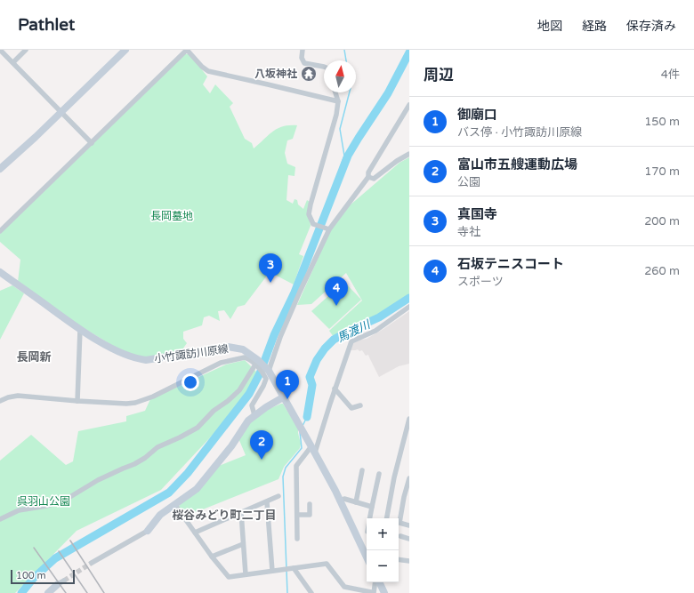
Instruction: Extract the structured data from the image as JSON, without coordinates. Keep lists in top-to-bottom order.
{
  "streets": {
    "main road": ["小竹諏訪川原線"]
  },
  "districts": ["長岡新", "桜谷みどり町二丁目"],
  "water": ["馬渡川"],
  "parks": ["長岡墓地", "呉羽山公園"],
  "places": {
    "temple": ["八坂神社"]
  },
  "scale_bar": "100 m",
  "north": "top",
  "page": {
    "header": "Pathlet",
    "nav": ["地図", "経路", "保存済み"],
    "heading": ["周辺", "4件"],
    "list": [
      {
        "mark": "1",
        "name": "御廟口",
        "note": "バス停 · 小竹諏訪川原線",
        "value": "150 m"
      },
      {
        "mark": "2",
        "name": "富山市五艘運動広場",
        "note": "公園",
        "value": "170 m"
      },
      {
        "mark": "3",
        "name": "真国寺",
        "note": "寺社",
        "value": "200 m"
      },
      {
        "mark": "4",
        "name": "石坂テニスコート",
        "note": "スポーツ",
        "value": "260 m"
      }
    ],
    "pins": [
      "3",
      "4",
      "1",
      "2"
    ],
    "map_buttons": ["+", "−"],
    "scale": "100 m"
  }
}
